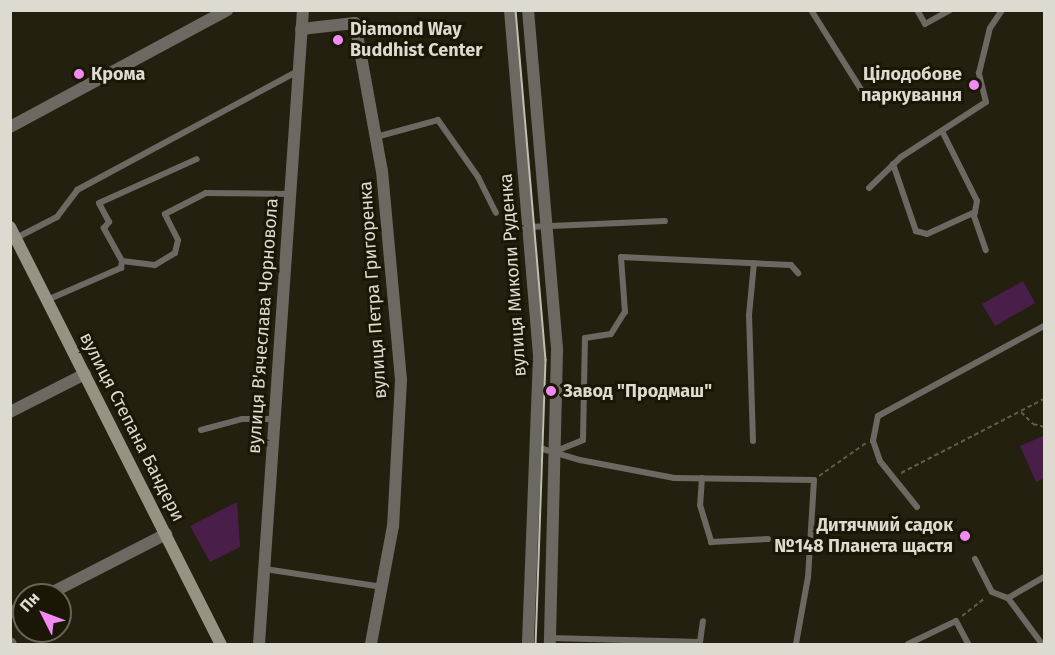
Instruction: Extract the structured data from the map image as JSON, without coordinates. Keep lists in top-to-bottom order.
{
  "streets": {
    "street": [
      "вулиця Миколи Руденка",
      "вулиця Петра Григоренка",
      "вулиця В'ячеслава Чорновола",
      "вулиця Степана Бандери"
    ]
  },
  "crossings": [
    ["вулиця Петра Григоренка", "вулиця В'ячеслава Чорновола"]
  ],
  "places": [
    "Diamond Way Buddhist Center",
    "Крома",
    "Цілодобове паркування",
    "Завод \"Продмаш\"",
    "Дитячмий садок №148 Планета щастя"
  ],
  "north": "top left"
}
